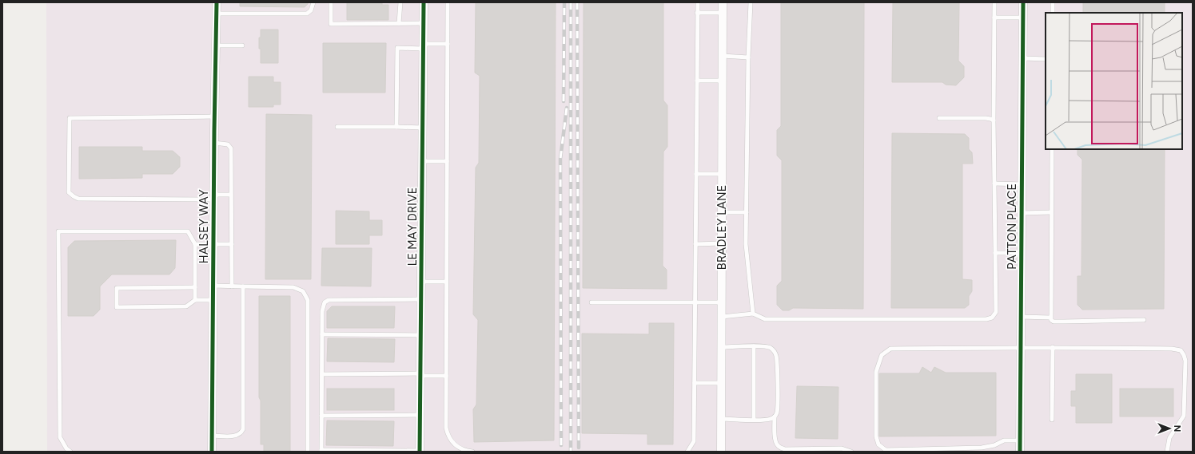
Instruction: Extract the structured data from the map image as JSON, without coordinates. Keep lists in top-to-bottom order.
{
  "streets": {
    "street": [
      "HALSEY WAY",
      "LE MAY DRIVE",
      "PATTON PLACE",
      "BRADLEY LANE"
    ]
  },
  "north": "right"
}
